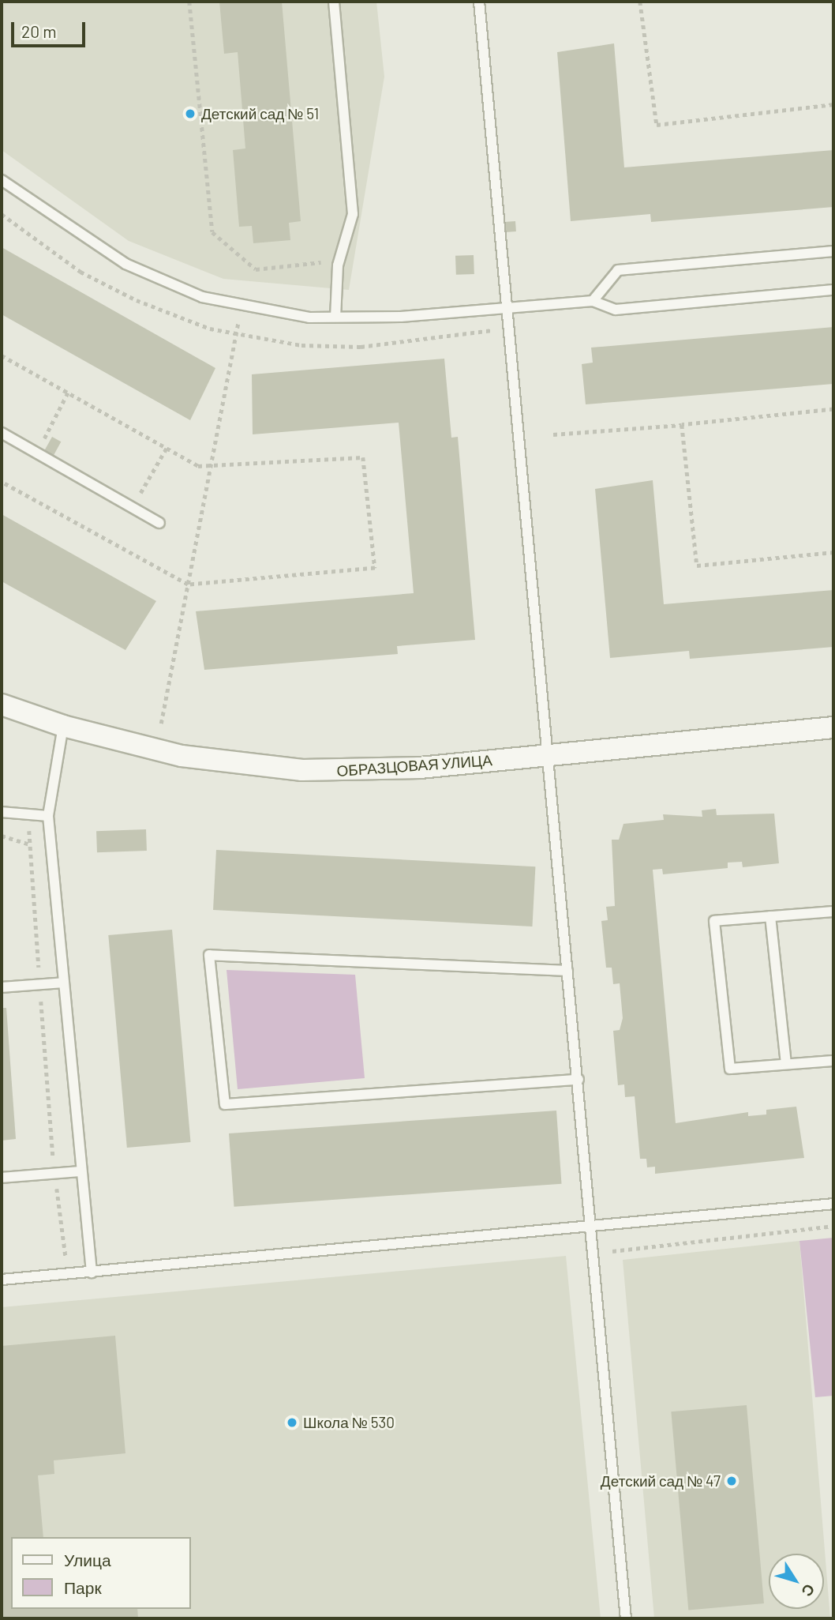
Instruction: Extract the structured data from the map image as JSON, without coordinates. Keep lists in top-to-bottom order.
{
  "streets": {
    "street": ["ОБРАЗЦОВАЯ УЛИЦА"]
  },
  "places": ["Детский сад № 51", "Школа № 530", "Детский сад № 47"],
  "legend": ["Улица", "Парк"],
  "scale_bar": "20 m",
  "north": "bottom right"
}
